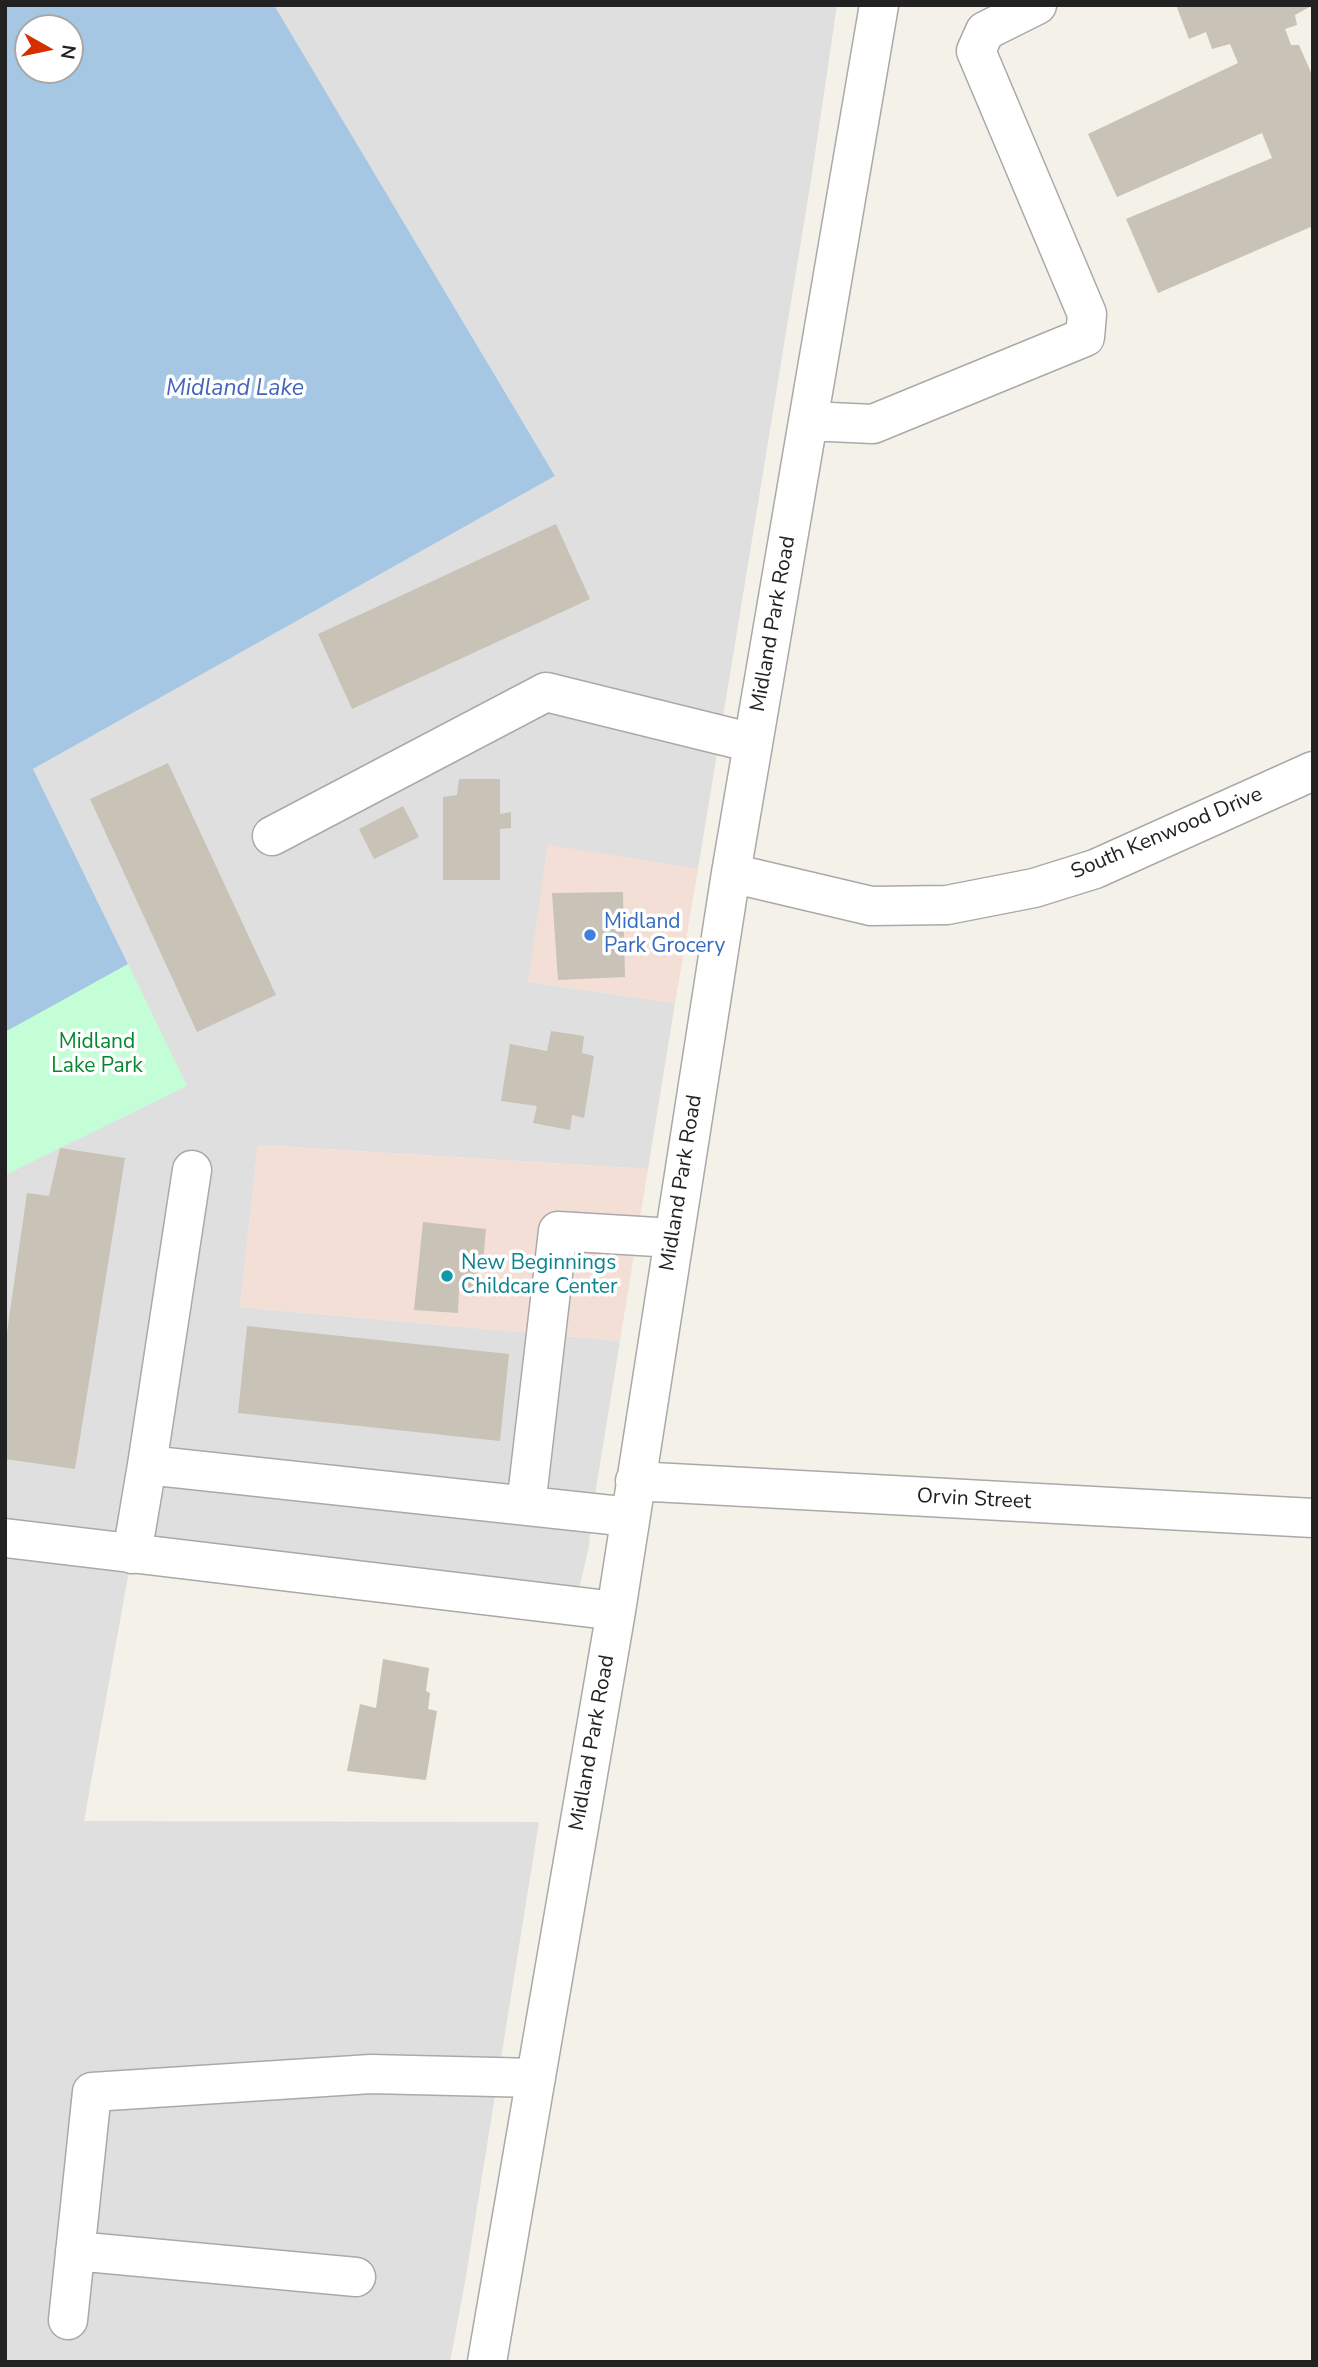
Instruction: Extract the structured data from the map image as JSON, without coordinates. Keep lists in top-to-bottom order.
{
  "streets": {
    "street": ["Midland Park Road", "South Kenwood Drive", "Orvin Street"]
  },
  "crossings": [
    ["Midland Park Road", "South Kenwood Drive"],
    ["Midland Park Road", "Orvin Street"]
  ],
  "water": ["Midland Lake"],
  "parks": ["Midland Lake Park"],
  "places": ["Midland Park Grocery", "New Beginnings Childcare Center"],
  "north": "right"
}
